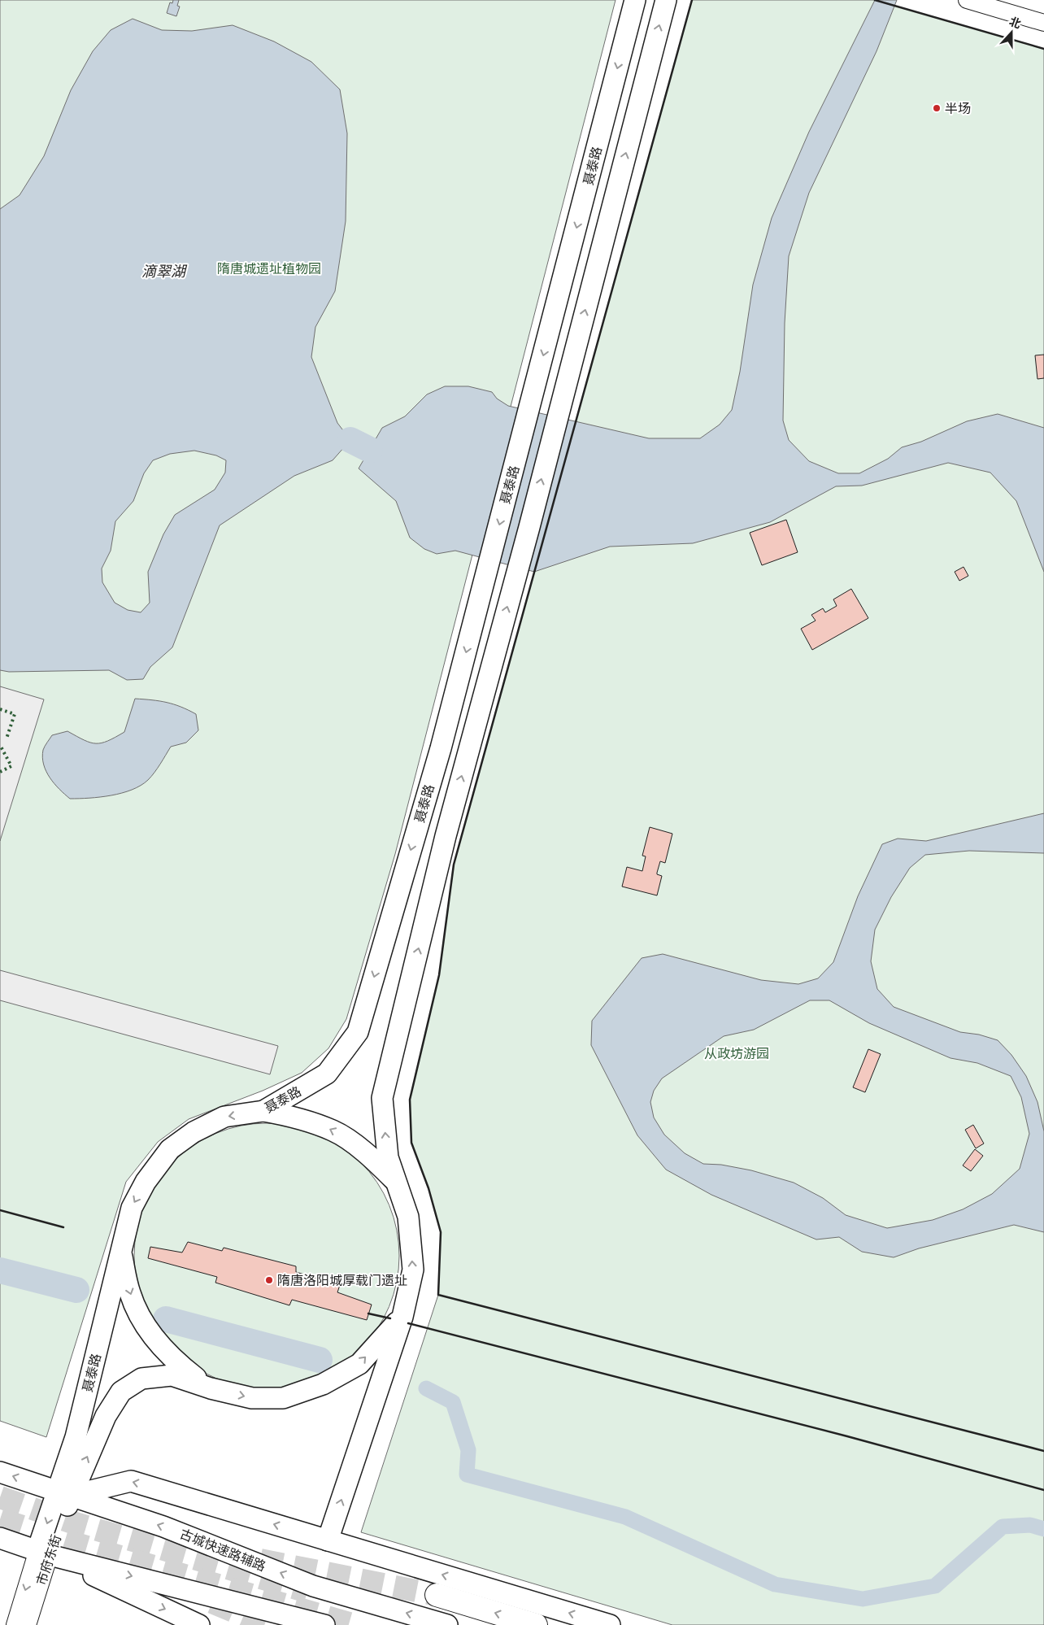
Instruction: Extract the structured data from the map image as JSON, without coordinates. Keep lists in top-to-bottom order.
{
  "streets": {
    "main road": ["聂泰路", "古城快速路辅路", "市府东街"]
  },
  "crossings": [
    ["聂泰路", "古城快速路辅路"],
    ["聂泰路", "市府东街"],
    ["古城快速路辅路", "市府东街"]
  ],
  "one_way": ["市府东街"],
  "water": ["滴翠湖"],
  "parks": ["隋唐城遗址植物园", "从政坊游园"],
  "places": ["半场", "隋唐洛阳城厚载门遗址"],
  "north": "top"
}
